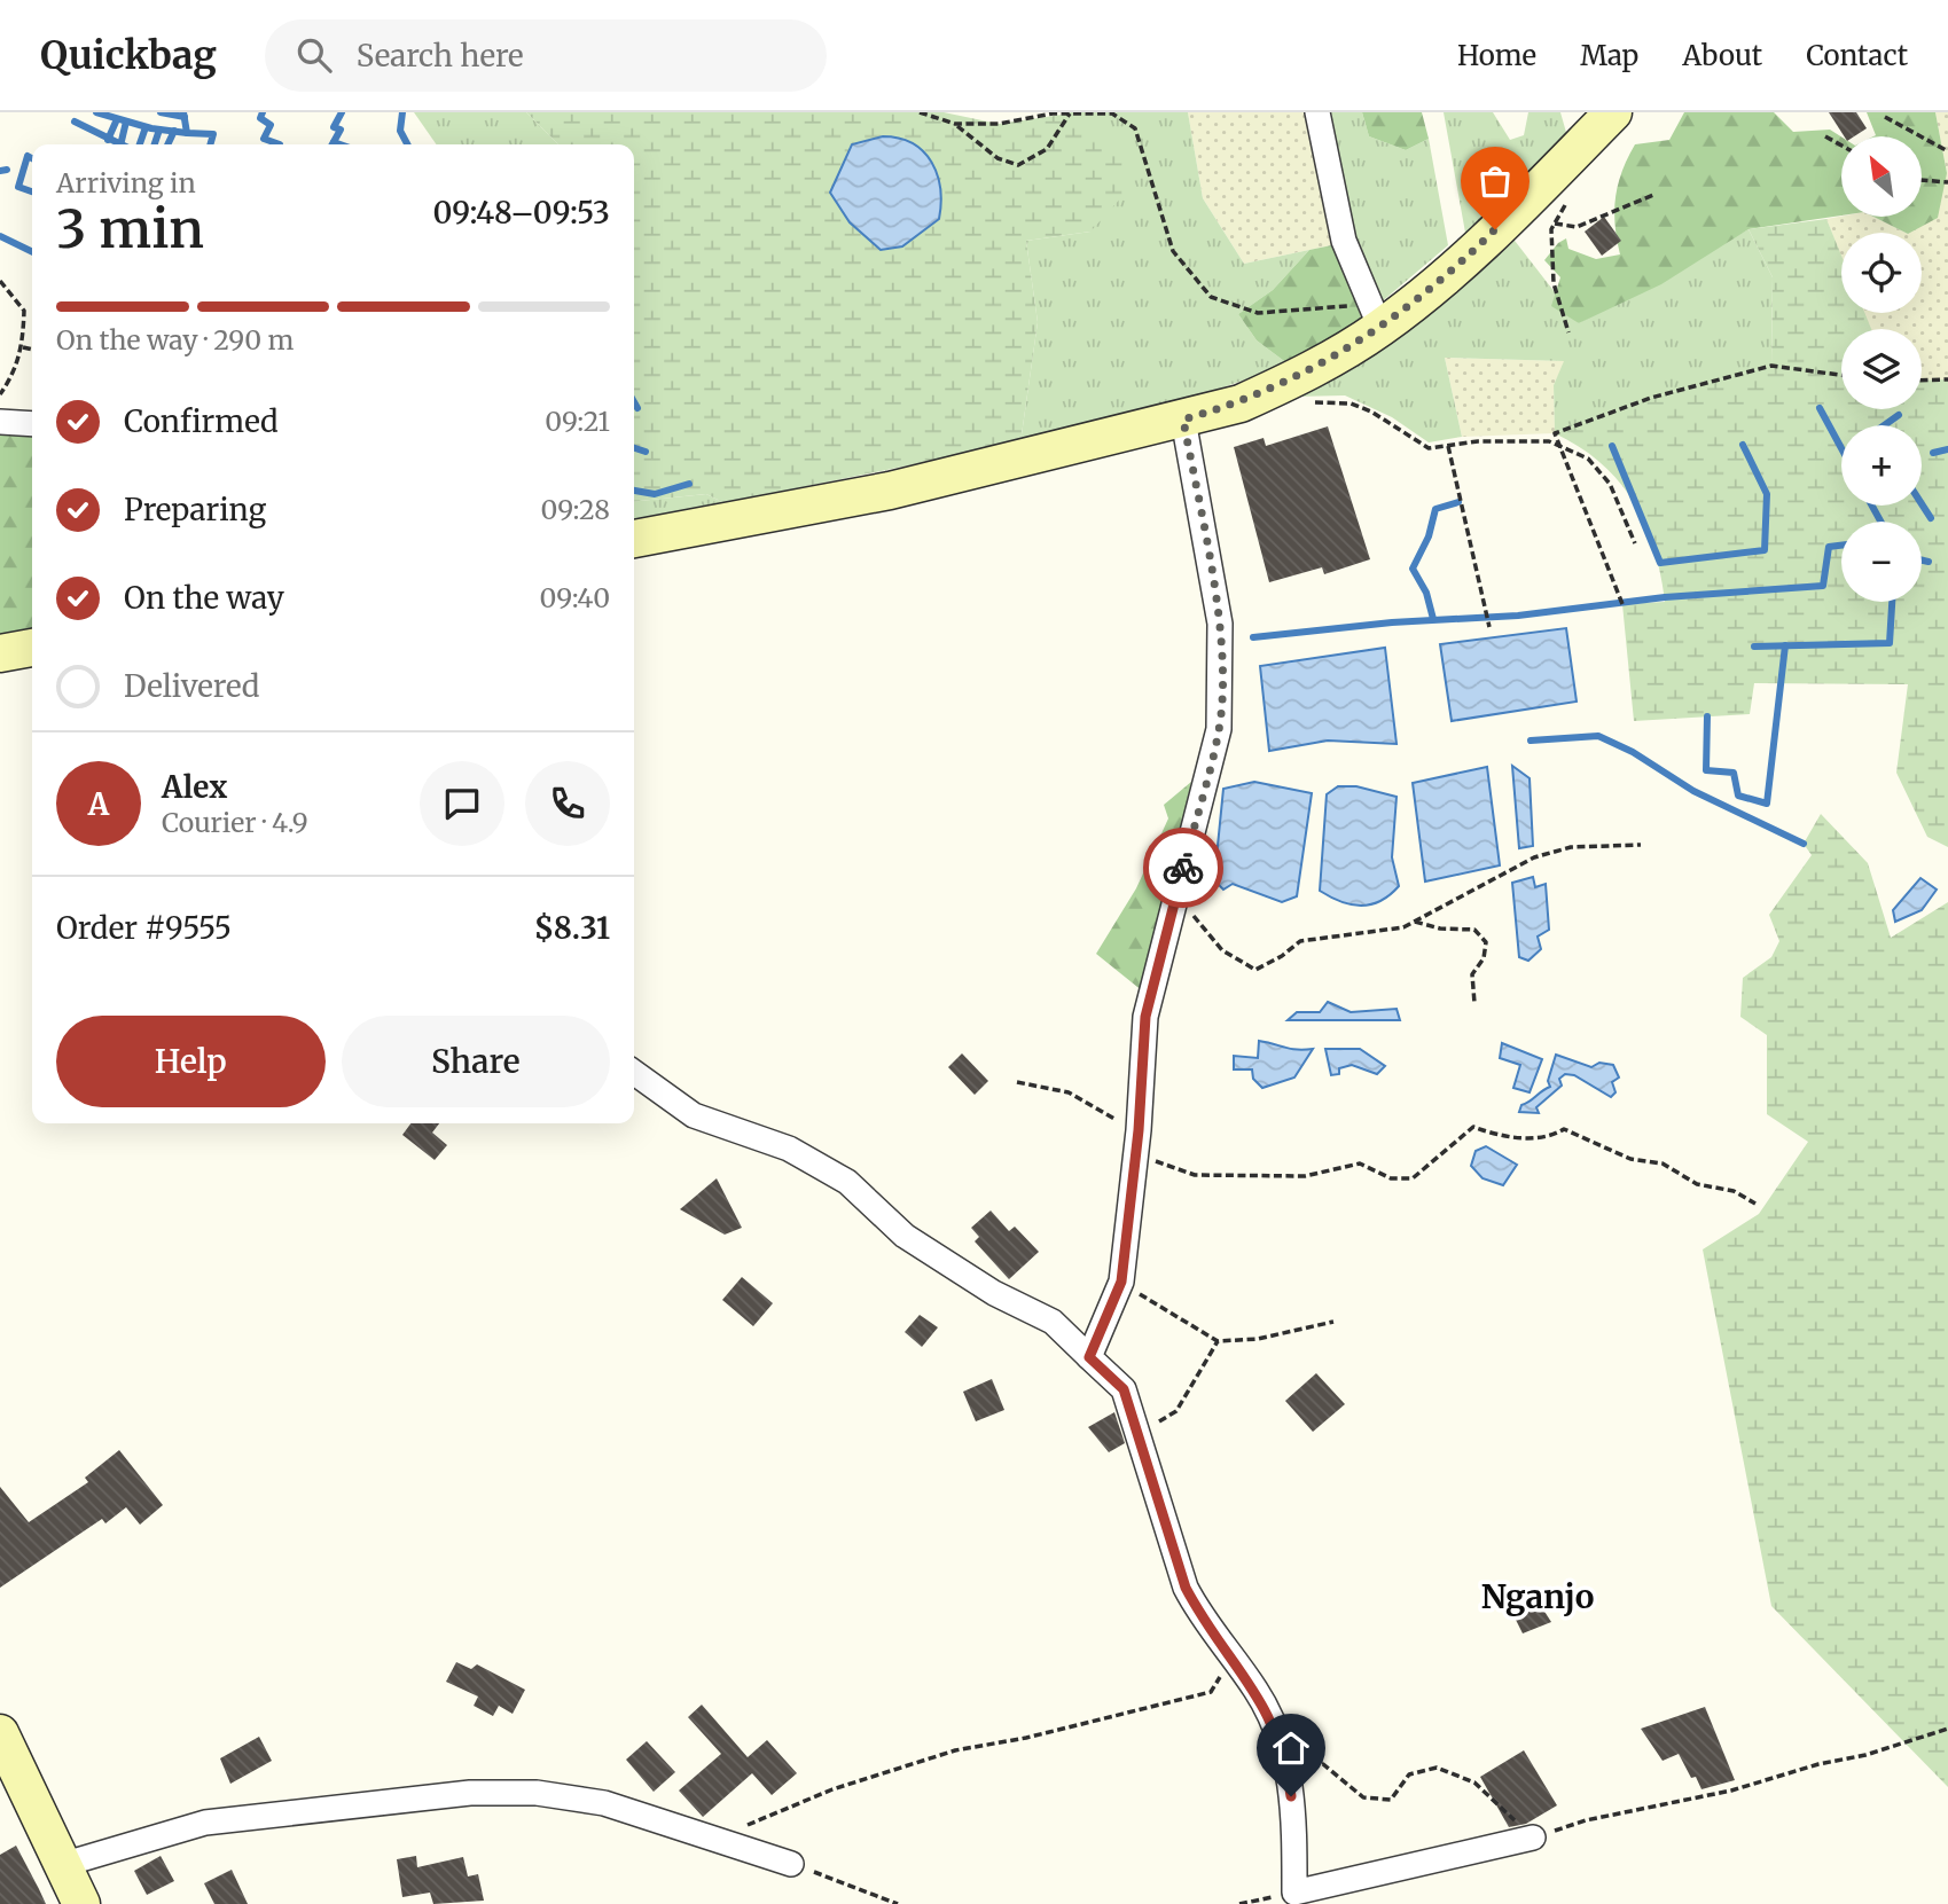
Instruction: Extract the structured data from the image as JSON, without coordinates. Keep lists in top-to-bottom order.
{
  "districts": ["Nganjo"],
  "north": "top left",
  "page": {
    "header": "Quickbag",
    "search": "Search here",
    "nav": [
      "Home",
      "Map",
      "About",
      "Contact"
    ],
    "map_buttons": ["+", "−"],
    "heading": ["3 min", "Arriving in", "09:48–09:53"],
    "panel": [
      "Alex",
      "Courier · 4.9",
      "Order #9555",
      "$8.31"
    ],
    "bar": "On the way · 290 m",
    "list": [
      ["Confirmed", "09:21"],
      ["Preparing", "09:28"],
      ["On the way", "09:40"],
      "Delivered"
    ],
    "round": "A",
    "buttons": ["Help", "Share"]
  }
}
